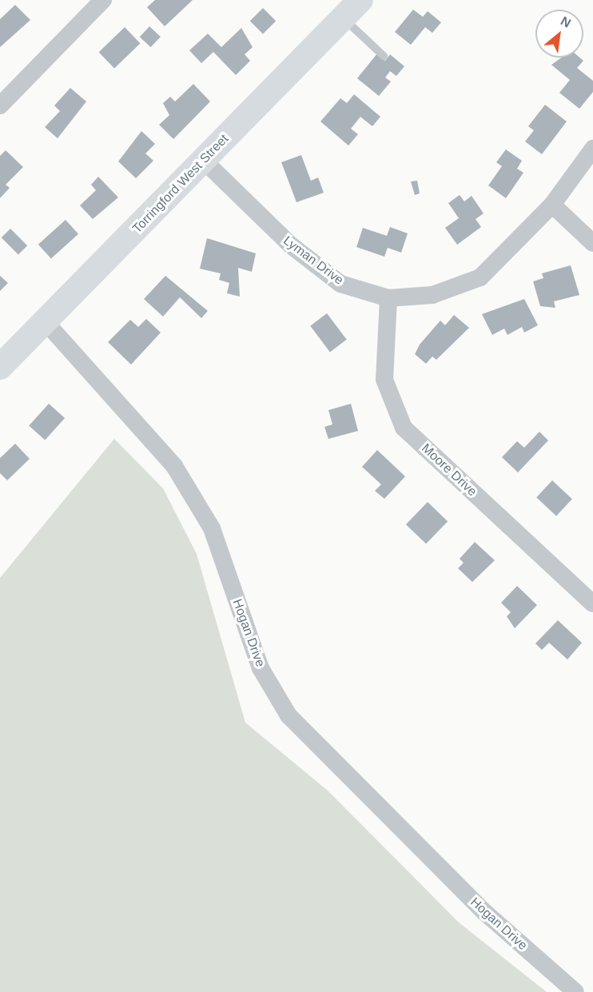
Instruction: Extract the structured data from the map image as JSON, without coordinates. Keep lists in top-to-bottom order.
{
  "streets": {
    "main road": ["Torringford West Street"],
    "street": ["Lyman Drive", "Moore Drive", "Hogan Drive"]
  },
  "crossings": [
    ["Torringford West Street", "Lyman Drive"],
    ["Torringford West Street", "Hogan Drive"],
    ["Lyman Drive", "Moore Drive"]
  ],
  "north": "top right"
}
